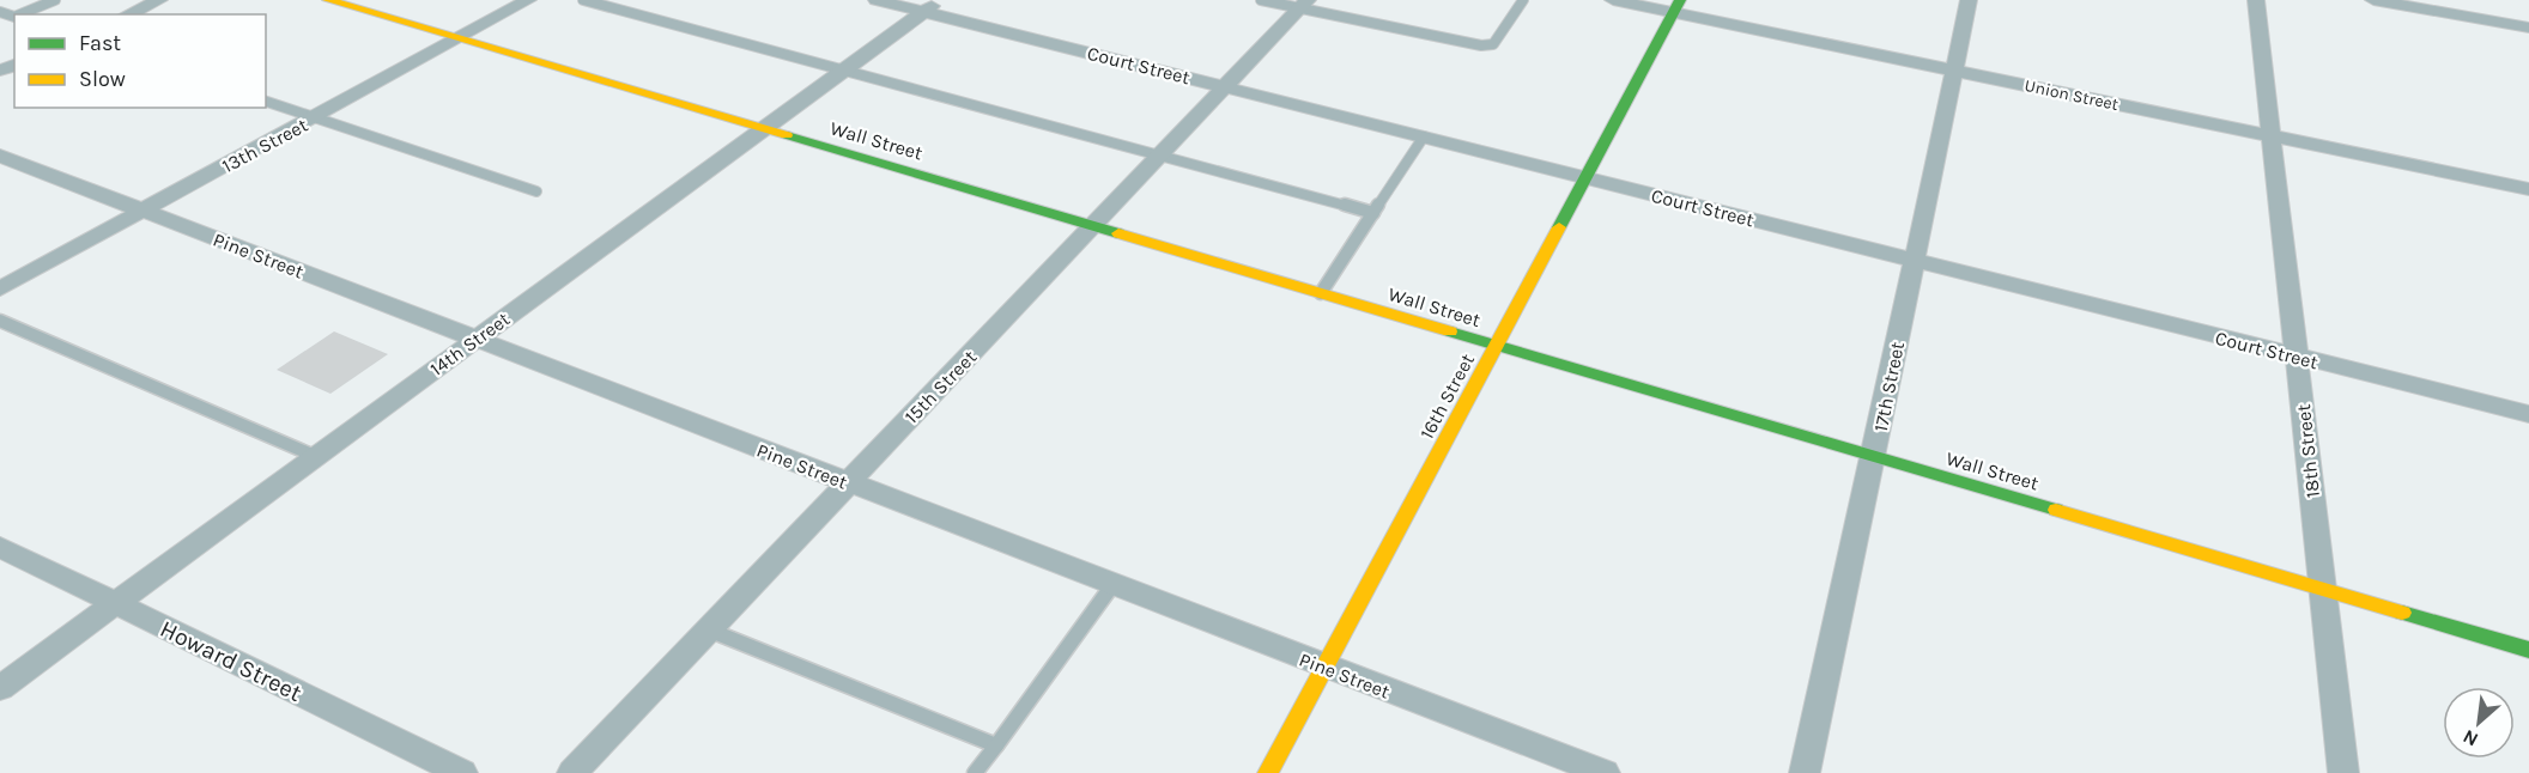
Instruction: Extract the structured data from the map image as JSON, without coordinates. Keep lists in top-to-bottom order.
{
  "streets": {
    "street": [
      "Court Street",
      "Union Street",
      "Wall Street",
      "13th Street",
      "Pine Street",
      "14th Street",
      "15th Street",
      "17th Street",
      "16th Street",
      "18th Street",
      "Howard Street"
    ]
  },
  "crossings": [
    ["Court Street", "14th Street"],
    ["Court Street", "15th Street"],
    ["Court Street", "17th Street"],
    ["Court Street", "16th Street"],
    ["Court Street", "18th Street"],
    ["Union Street", "17th Street"],
    ["Union Street", "16th Street"],
    ["Union Street", "18th Street"],
    ["Wall Street", "13th Street"],
    ["Wall Street", "14th Street"],
    ["Wall Street", "15th Street"],
    ["Wall Street", "17th Street"],
    ["Wall Street", "16th Street"],
    ["Wall Street", "18th Street"],
    ["13th Street", "Pine Street"],
    ["Pine Street", "14th Street"],
    ["Pine Street", "15th Street"],
    ["Pine Street", "16th Street"],
    ["14th Street", "Howard Street"]
  ],
  "legend": ["Fast", "Slow"],
  "north": "bottom left"
}
